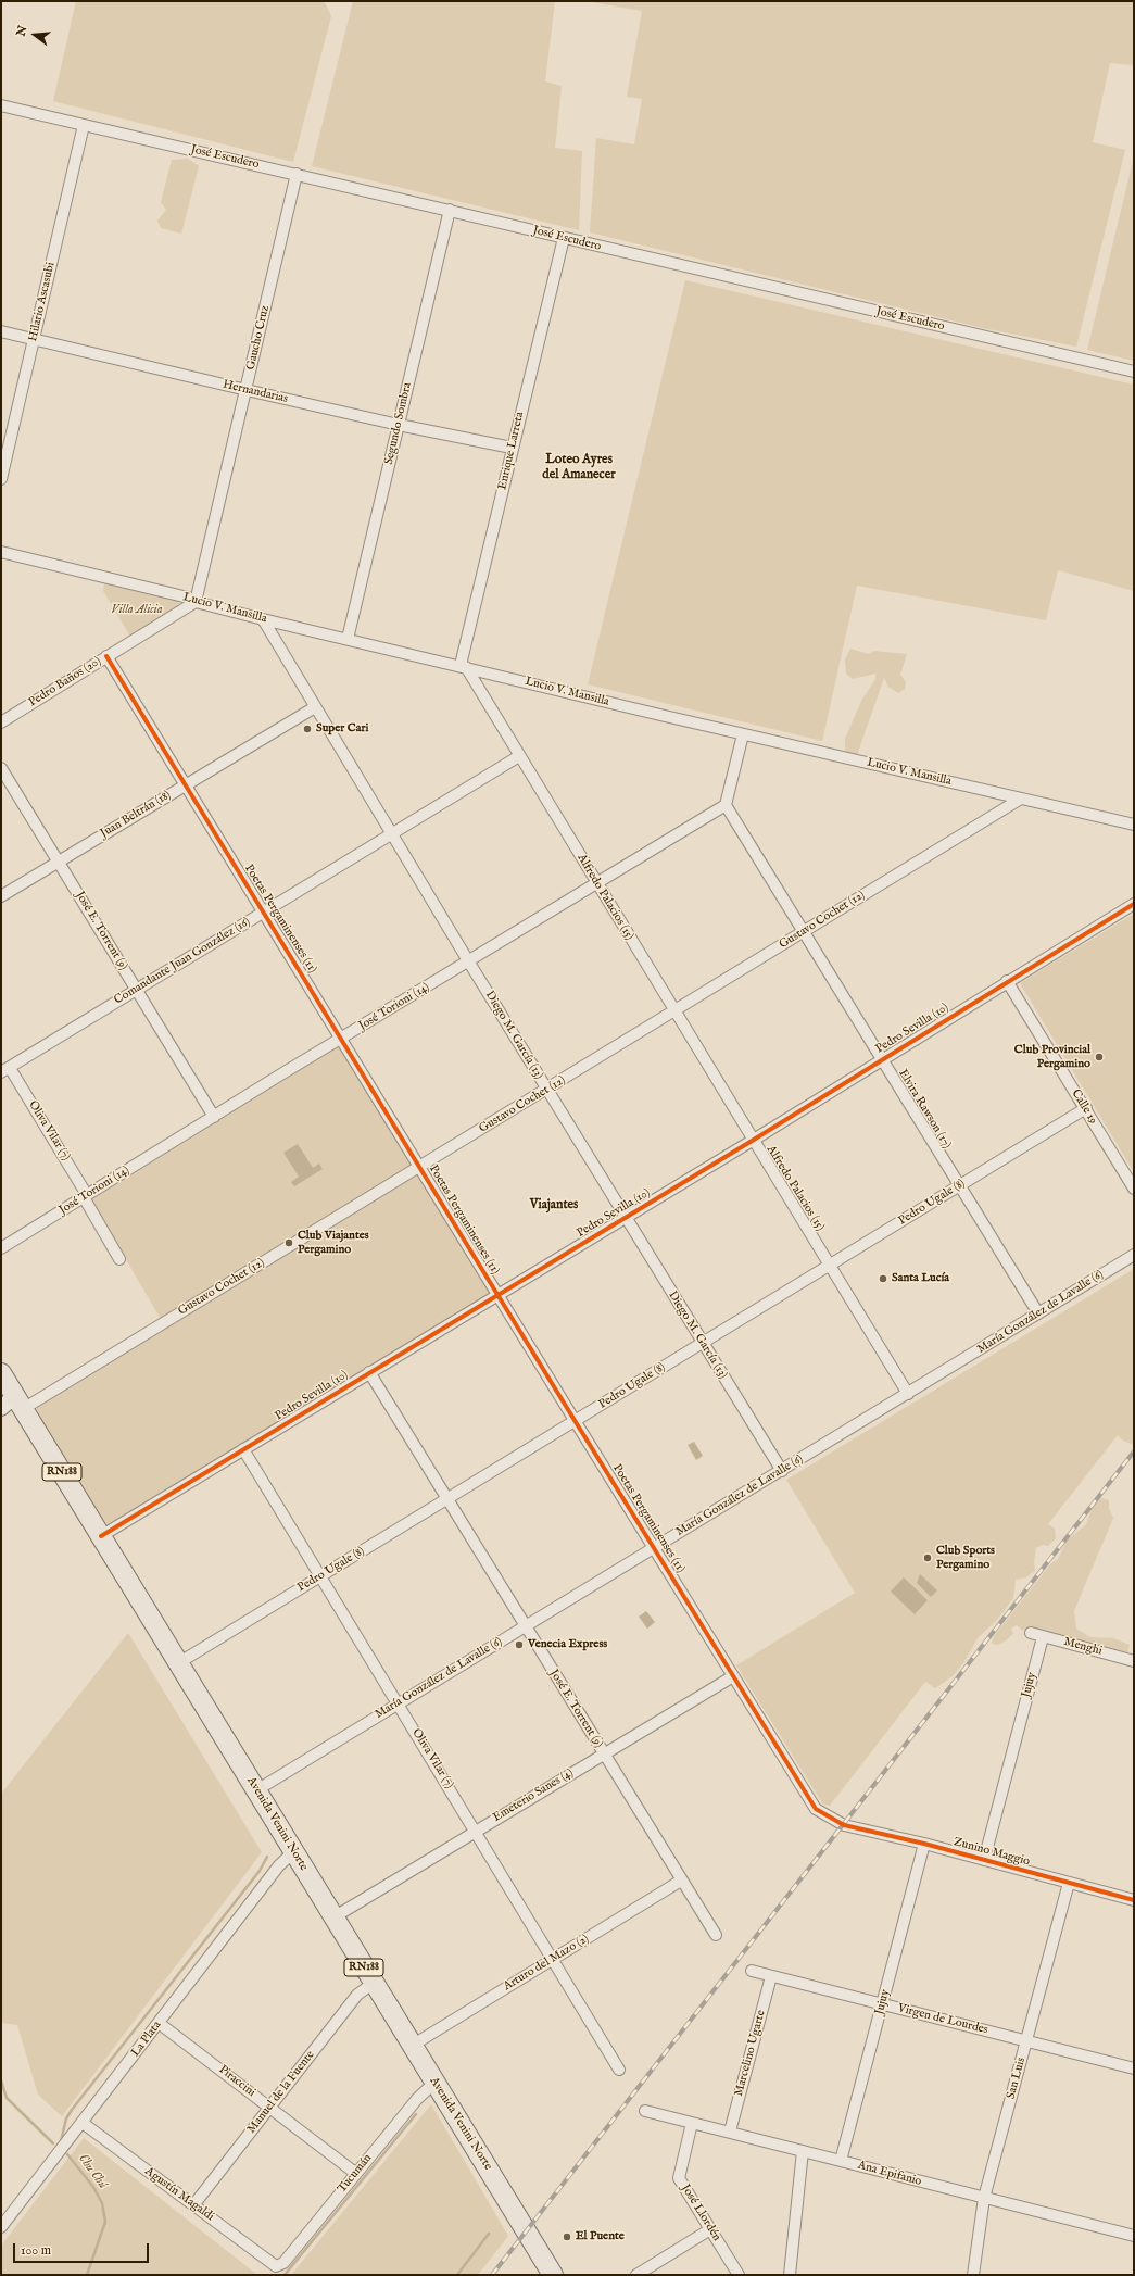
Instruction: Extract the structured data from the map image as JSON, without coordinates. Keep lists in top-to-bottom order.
{
  "streets": {
    "highway": ["RN188", "Avenida Venini Norte"],
    "street": [
      "José Escudero",
      "Hilario Ascasubi",
      "Gaucho Cruz",
      "Hernandarias",
      "Segundo Sombra",
      "Enrique Larreta",
      "Lucio V. Mansilla",
      "Pedro Baños (20)",
      "Juan Beltrán (18)",
      "Alfredo Palacios (15)",
      "Poetas Pergaminenses (11)",
      "Gustavo Cochet (12)",
      "José E. Torrent (9)",
      "Comandante Juan González (16)",
      "José Torioni (14)",
      "Pedro Sevilla (10)",
      "Diego M. García (13)",
      "Calle 19",
      "Elvira Rawson (17)",
      "Oliva Vilar (7)",
      "Pedro Ugale (8)",
      "María González de Lavalle (6)",
      "Menghi",
      "Jujuy",
      "Emeterio Sanes (4)",
      "Zunino Maggio",
      "Arturo del Mazo (2)",
      "Virgen de Lourdes",
      "La Plata",
      "Marcelino Ugarte",
      "San Luis",
      "Piraccini",
      "Manuel de la Fuente",
      "Tucumán",
      "Ana Epifanio",
      "Agustín Magaldi",
      "José Llordén"
    ]
  },
  "crossings": [
    ["José Escudero", "Hilario Ascasubi"],
    ["José Escudero", "Gaucho Cruz"],
    ["José Escudero", "Segundo Sombra"],
    ["José Escudero", "Enrique Larreta"],
    ["Hilario Ascasubi", "Hernandarias"],
    ["Gaucho Cruz", "Hernandarias"],
    ["Gaucho Cruz", "Lucio V. Mansilla"],
    ["Gaucho Cruz", "Pedro Baños (20)"],
    ["Hernandarias", "Segundo Sombra"],
    ["Hernandarias", "Enrique Larreta"],
    ["Segundo Sombra", "Lucio V. Mansilla"],
    ["Enrique Larreta", "Lucio V. Mansilla"],
    ["Enrique Larreta", "Alfredo Palacios (15)"],
    ["Lucio V. Mansilla", "Pedro Baños (20)"],
    ["Lucio V. Mansilla", "Alfredo Palacios (15)"],
    ["Lucio V. Mansilla", "Gustavo Cochet (12)"],
    ["Lucio V. Mansilla", "Diego M. García (13)"],
    ["Pedro Baños (20)", "Poetas Pergaminenses (11)"],
    ["Juan Beltrán (18)", "Poetas Pergaminenses (11)"],
    ["Juan Beltrán (18)", "José E. Torrent (9)"],
    ["Juan Beltrán (18)", "Diego M. García (13)"],
    ["Alfredo Palacios (15)", "Gustavo Cochet (12)"],
    ["Alfredo Palacios (15)", "Comandante Juan González (16)"],
    ["Alfredo Palacios (15)", "José Torioni (14)"],
    ["Alfredo Palacios (15)", "Pedro Sevilla (10)"],
    ["Alfredo Palacios (15)", "Pedro Ugale (8)"],
    ["Alfredo Palacios (15)", "María González de Lavalle (6)"],
    ["Poetas Pergaminenses (11)", "Gustavo Cochet (12)"],
    ["Poetas Pergaminenses (11)", "Comandante Juan González (16)"],
    ["Poetas Pergaminenses (11)", "José Torioni (14)"],
    ["Poetas Pergaminenses (11)", "Pedro Sevilla (10)"],
    ["Poetas Pergaminenses (11)", "Pedro Ugale (8)"],
    ["Poetas Pergaminenses (11)", "María González de Lavalle (6)"],
    ["Poetas Pergaminenses (11)", "Emeterio Sanes (4)"],
    ["Poetas Pergaminenses (11)", "Zunino Maggio"],
    ["Gustavo Cochet (12)", "Diego M. García (13)"],
    ["Gustavo Cochet (12)", "Elvira Rawson (17)"],
    ["Gustavo Cochet (12)", "Avenida Venini Norte"],
    ["José E. Torrent (9)", "Comandante Juan González (16)"],
    ["José E. Torrent (9)", "José Torioni (14)"],
    ["José E. Torrent (9)", "Pedro Sevilla (10)"],
    ["José E. Torrent (9)", "Pedro Ugale (8)"],
    ["José E. Torrent (9)", "María González de Lavalle (6)"],
    ["José E. Torrent (9)", "Emeterio Sanes (4)"],
    ["José E. Torrent (9)", "Arturo del Mazo (2)"],
    ["Comandante Juan González (16)", "Diego M. García (13)"],
    ["Comandante Juan González (16)", "Oliva Vilar (7)"],
    ["José Torioni (14)", "Diego M. García (13)"],
    ["José Torioni (14)", "Elvira Rawson (17)"],
    ["José Torioni (14)", "Oliva Vilar (7)"],
    ["Pedro Sevilla (10)", "Diego M. García (13)"],
    ["Pedro Sevilla (10)", "Calle 19"],
    ["Pedro Sevilla (10)", "Elvira Rawson (17)"],
    ["Pedro Sevilla (10)", "Oliva Vilar (7)"],
    ["Pedro Sevilla (10)", "Avenida Venini Norte"],
    ["Diego M. García (13)", "Pedro Ugale (8)"],
    ["Diego M. García (13)", "María González de Lavalle (6)"],
    ["Calle 19", "Pedro Ugale (8)"],
    ["Elvira Rawson (17)", "Pedro Ugale (8)"],
    ["Elvira Rawson (17)", "María González de Lavalle (6)"],
    ["Oliva Vilar (7)", "Pedro Ugale (8)"],
    ["Oliva Vilar (7)", "María González de Lavalle (6)"],
    ["Oliva Vilar (7)", "Emeterio Sanes (4)"],
    ["Oliva Vilar (7)", "Arturo del Mazo (2)"],
    ["Pedro Ugale (8)", "Avenida Venini Norte"],
    ["María González de Lavalle (6)", "Avenida Venini Norte"],
    ["Menghi", "Jujuy"],
    ["Jujuy", "Zunino Maggio"],
    ["Jujuy", "Virgen de Lourdes"],
    ["Jujuy", "Ana Epifanio"],
    ["Emeterio Sanes (4)", "Avenida Venini Norte"],
    ["Avenida Venini Norte", "Arturo del Mazo (2)"],
    ["Avenida Venini Norte", "La Plata"],
    ["Avenida Venini Norte", "Manuel de la Fuente"],
    ["Avenida Venini Norte", "Tucumán"],
    ["Zunino Maggio", "San Luis"],
    ["Virgen de Lourdes", "Marcelino Ugarte"],
    ["Virgen de Lourdes", "San Luis"],
    ["La Plata", "Piraccini"],
    ["La Plata", "Agustín Magaldi"],
    ["Marcelino Ugarte", "Ana Epifanio"],
    ["San Luis", "Ana Epifanio"],
    ["Piraccini", "Manuel de la Fuente"],
    ["Piraccini", "Tucumán"],
    ["Manuel de la Fuente", "Agustín Magaldi"],
    ["Tucumán", "Agustín Magaldi"],
    ["Ana Epifanio", "José Llordén"]
  ],
  "districts": ["Loteo Ayres del Amanecer", "Viajantes"],
  "water": ["Chu Chú"],
  "parks": ["Villa Alicia"],
  "places": [
    "Super Cari",
    "Club Provincial Pergamino",
    "Club Viajantes Pergamino",
    "Santa Lucía",
    "Club Sports Pergamino",
    "Venecia Express",
    "El Puente"
  ],
  "scale_bar": "100 m",
  "north": "left"
}
